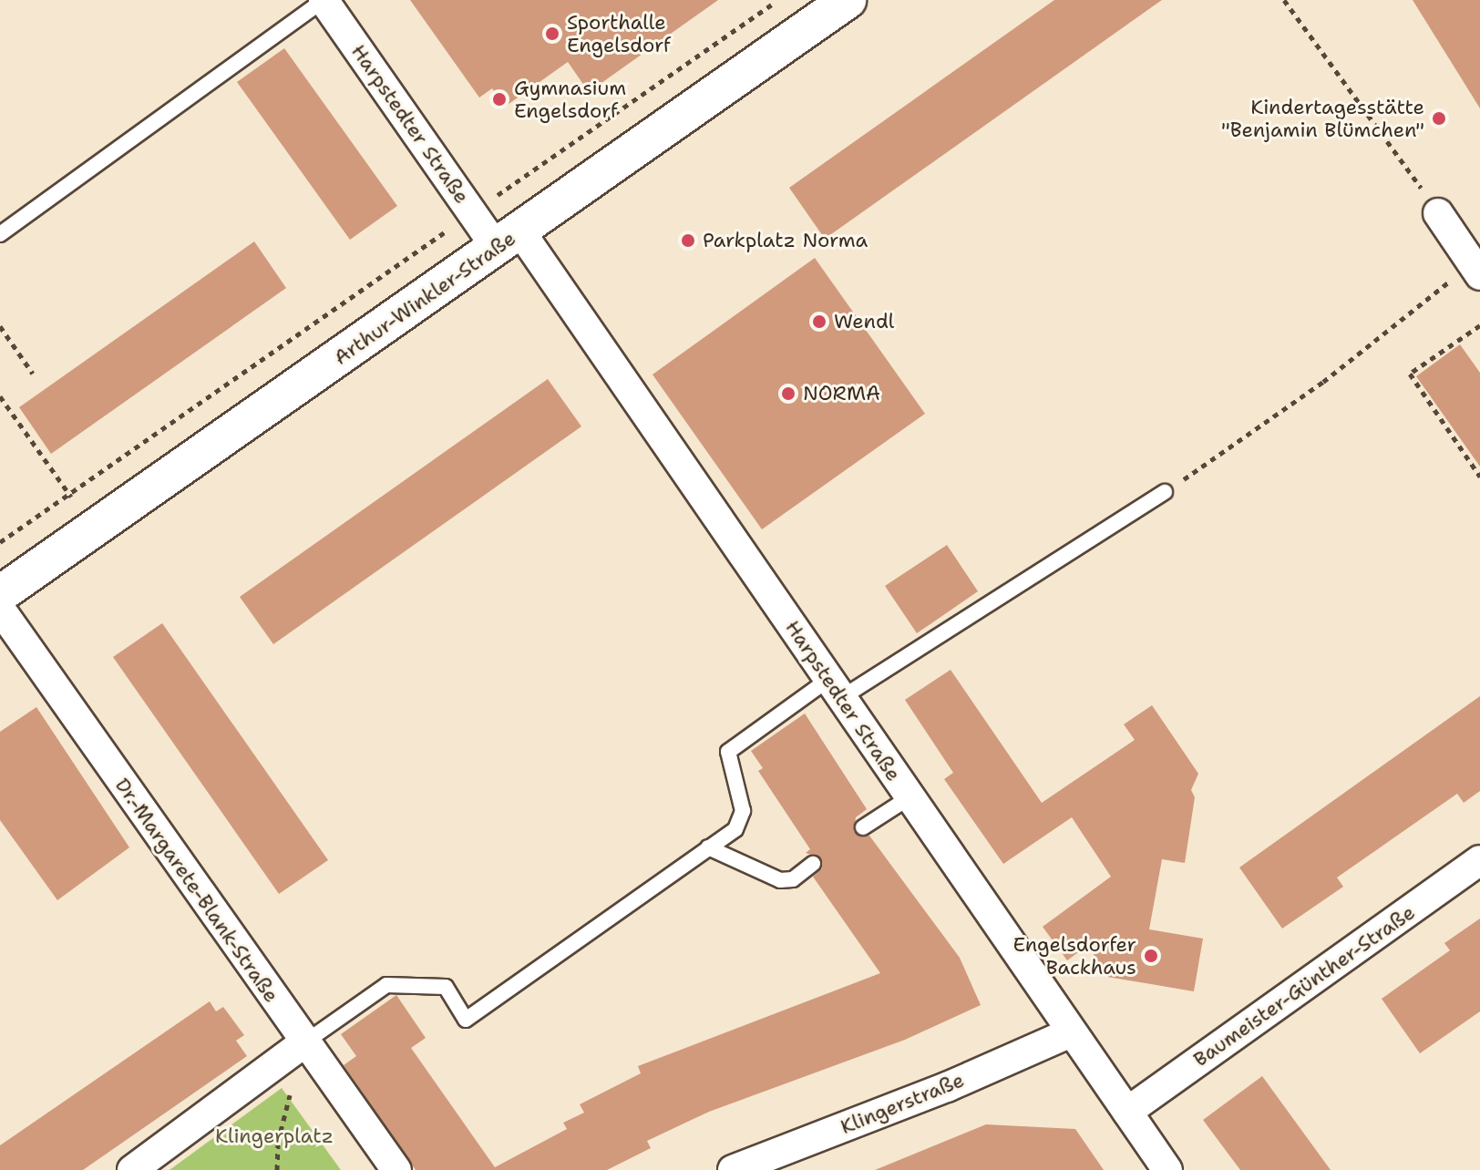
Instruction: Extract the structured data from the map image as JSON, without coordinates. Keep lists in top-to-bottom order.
{
  "streets": {
    "street": [
      "Harpstedter Straße",
      "Arthur-Winkler-Straße",
      "Dr.-Margarete-Blank-Straße",
      "Baumeister-Günther-Straße",
      "Klingerstraße"
    ]
  },
  "crossings": [
    ["Harpstedter Straße", "Arthur-Winkler-Straße"],
    ["Harpstedter Straße", "Baumeister-Günther-Straße"],
    ["Harpstedter Straße", "Klingerstraße"]
  ],
  "parks": ["Klingerplatz"],
  "places": [
    "Sporthalle Engelsdorf",
    "Gymnasium Engelsdorf",
    "Kindertagesstätte \"Benjamin Blümchen\"",
    "Parkplatz Norma",
    "Wendl",
    "NORMA",
    "Engelsdorfer Backhaus"
  ]
}
